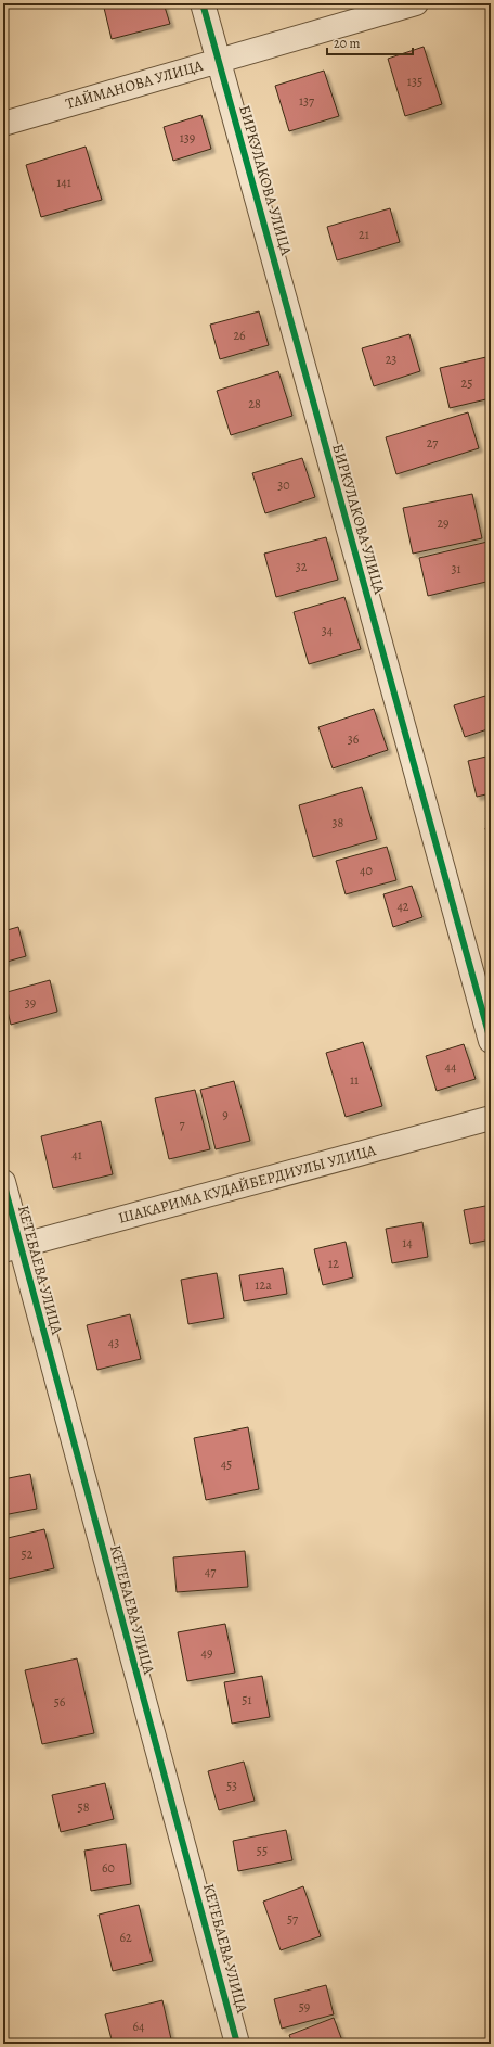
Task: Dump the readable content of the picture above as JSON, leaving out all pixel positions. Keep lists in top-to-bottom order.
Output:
{
  "streets": {
    "street": [
      "ТАЙМАНОВА УЛИЦА",
      "БИРКУЛАКОВА УЛИЦА",
      "ШАКАРИМА КУДАЙБЕРДИУЛЫ УЛИЦА",
      "КЕТЕБАЕВА УЛИЦА"
    ]
  },
  "crossings": [
    ["ТАЙМАНОВА УЛИЦА", "БИРКУЛАКОВА УЛИЦА"],
    ["ШАКАРИМА КУДАЙБЕРДИУЛЫ УЛИЦА", "КЕТЕБАЕВА УЛИЦА"]
  ],
  "house_numbers": [
    "135",
    "137",
    "139",
    "141",
    "21",
    "26",
    "23",
    "25",
    "28",
    "27",
    "30",
    "29",
    "32",
    "31",
    "34",
    "36",
    "38",
    "40",
    "42",
    "39",
    "44",
    "11",
    "9",
    "7",
    "41",
    "14",
    "12",
    "12а",
    "43",
    "45",
    "52",
    "47",
    "49",
    "51",
    "56",
    "53",
    "58",
    "55",
    "60",
    "57",
    "62",
    "59",
    "64"
  ],
  "scale_bar": "20 m"
}
